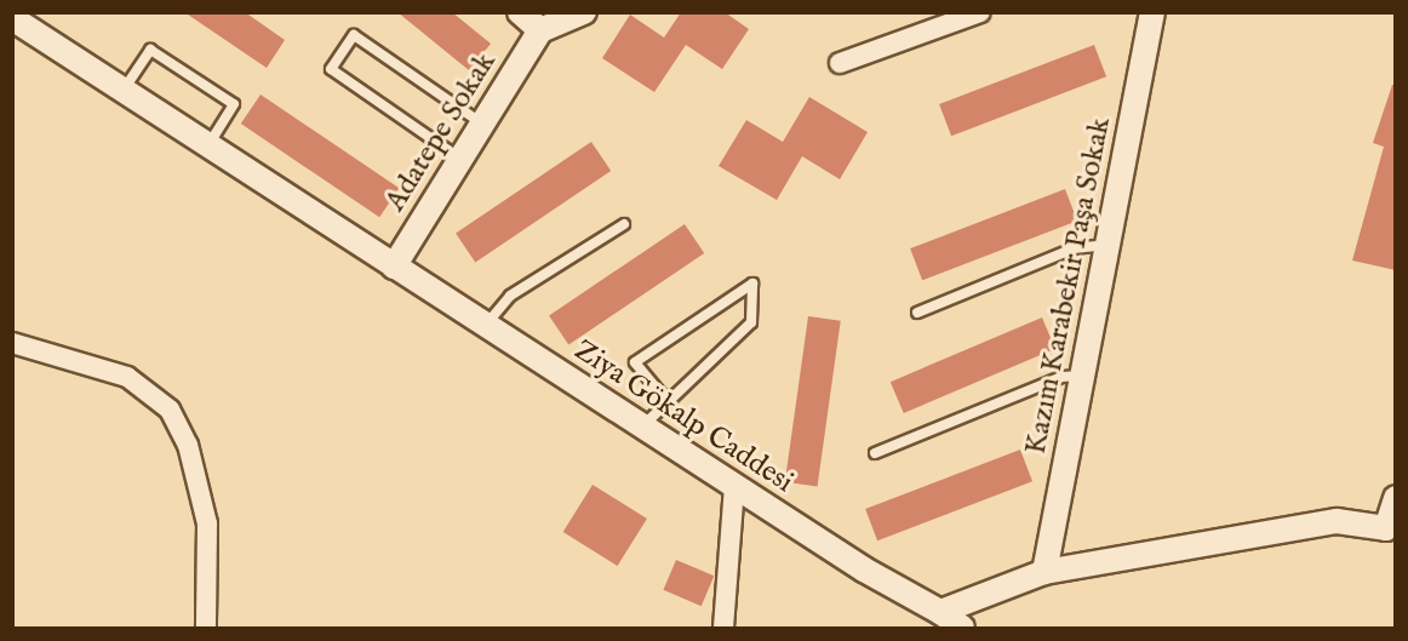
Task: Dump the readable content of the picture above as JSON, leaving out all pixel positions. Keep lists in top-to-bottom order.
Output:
{
  "streets": {
    "street": ["Adatepe Sokak", "Kazım Karabekir Paşa Sokak", "Ziya Gökalp Caddesi"]
  },
  "crossings": [
    ["Adatepe Sokak", "Ziya Gökalp Caddesi"]
  ]
}
